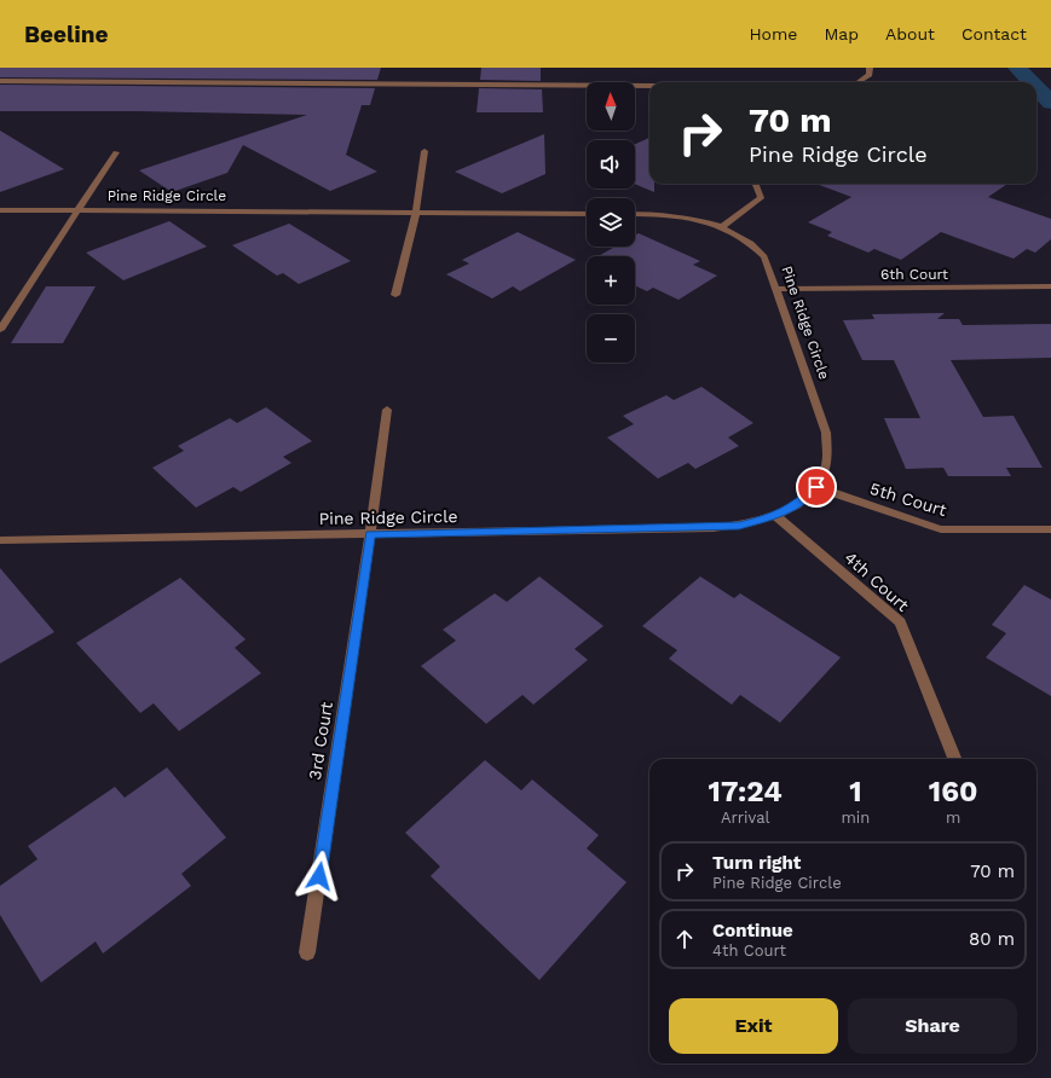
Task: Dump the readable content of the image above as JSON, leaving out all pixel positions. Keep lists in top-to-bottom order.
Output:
{
  "streets": {
    "street": [
      "Pine Ridge Circle",
      "6th Court",
      "5th Court",
      "4th Court",
      "3rd Court"
    ]
  },
  "crossings": [
    ["Pine Ridge Circle", "6th Court"],
    ["Pine Ridge Circle", "5th Court"],
    ["Pine Ridge Circle", "4th Court"],
    ["Pine Ridge Circle", "3rd Court"]
  ],
  "north": "top",
  "page": {
    "header": "Beeline",
    "nav": [
      "Home",
      "Map",
      "About",
      "Contact"
    ],
    "map_buttons": ["+", "−"],
    "turn": ["70 m", "Pine Ridge Circle"],
    "eta": [
      "17:24",
      "Arrival",
      "1",
      "min",
      "160",
      "m"
    ],
    "list": [
      {
        "name": "Turn right",
        "note": "Pine Ridge Circle",
        "value": "70 m"
      },
      {
        "name": "Continue",
        "note": "4th Court",
        "value": "80 m"
      }
    ],
    "buttons": ["Exit", "Share"]
  }
}
